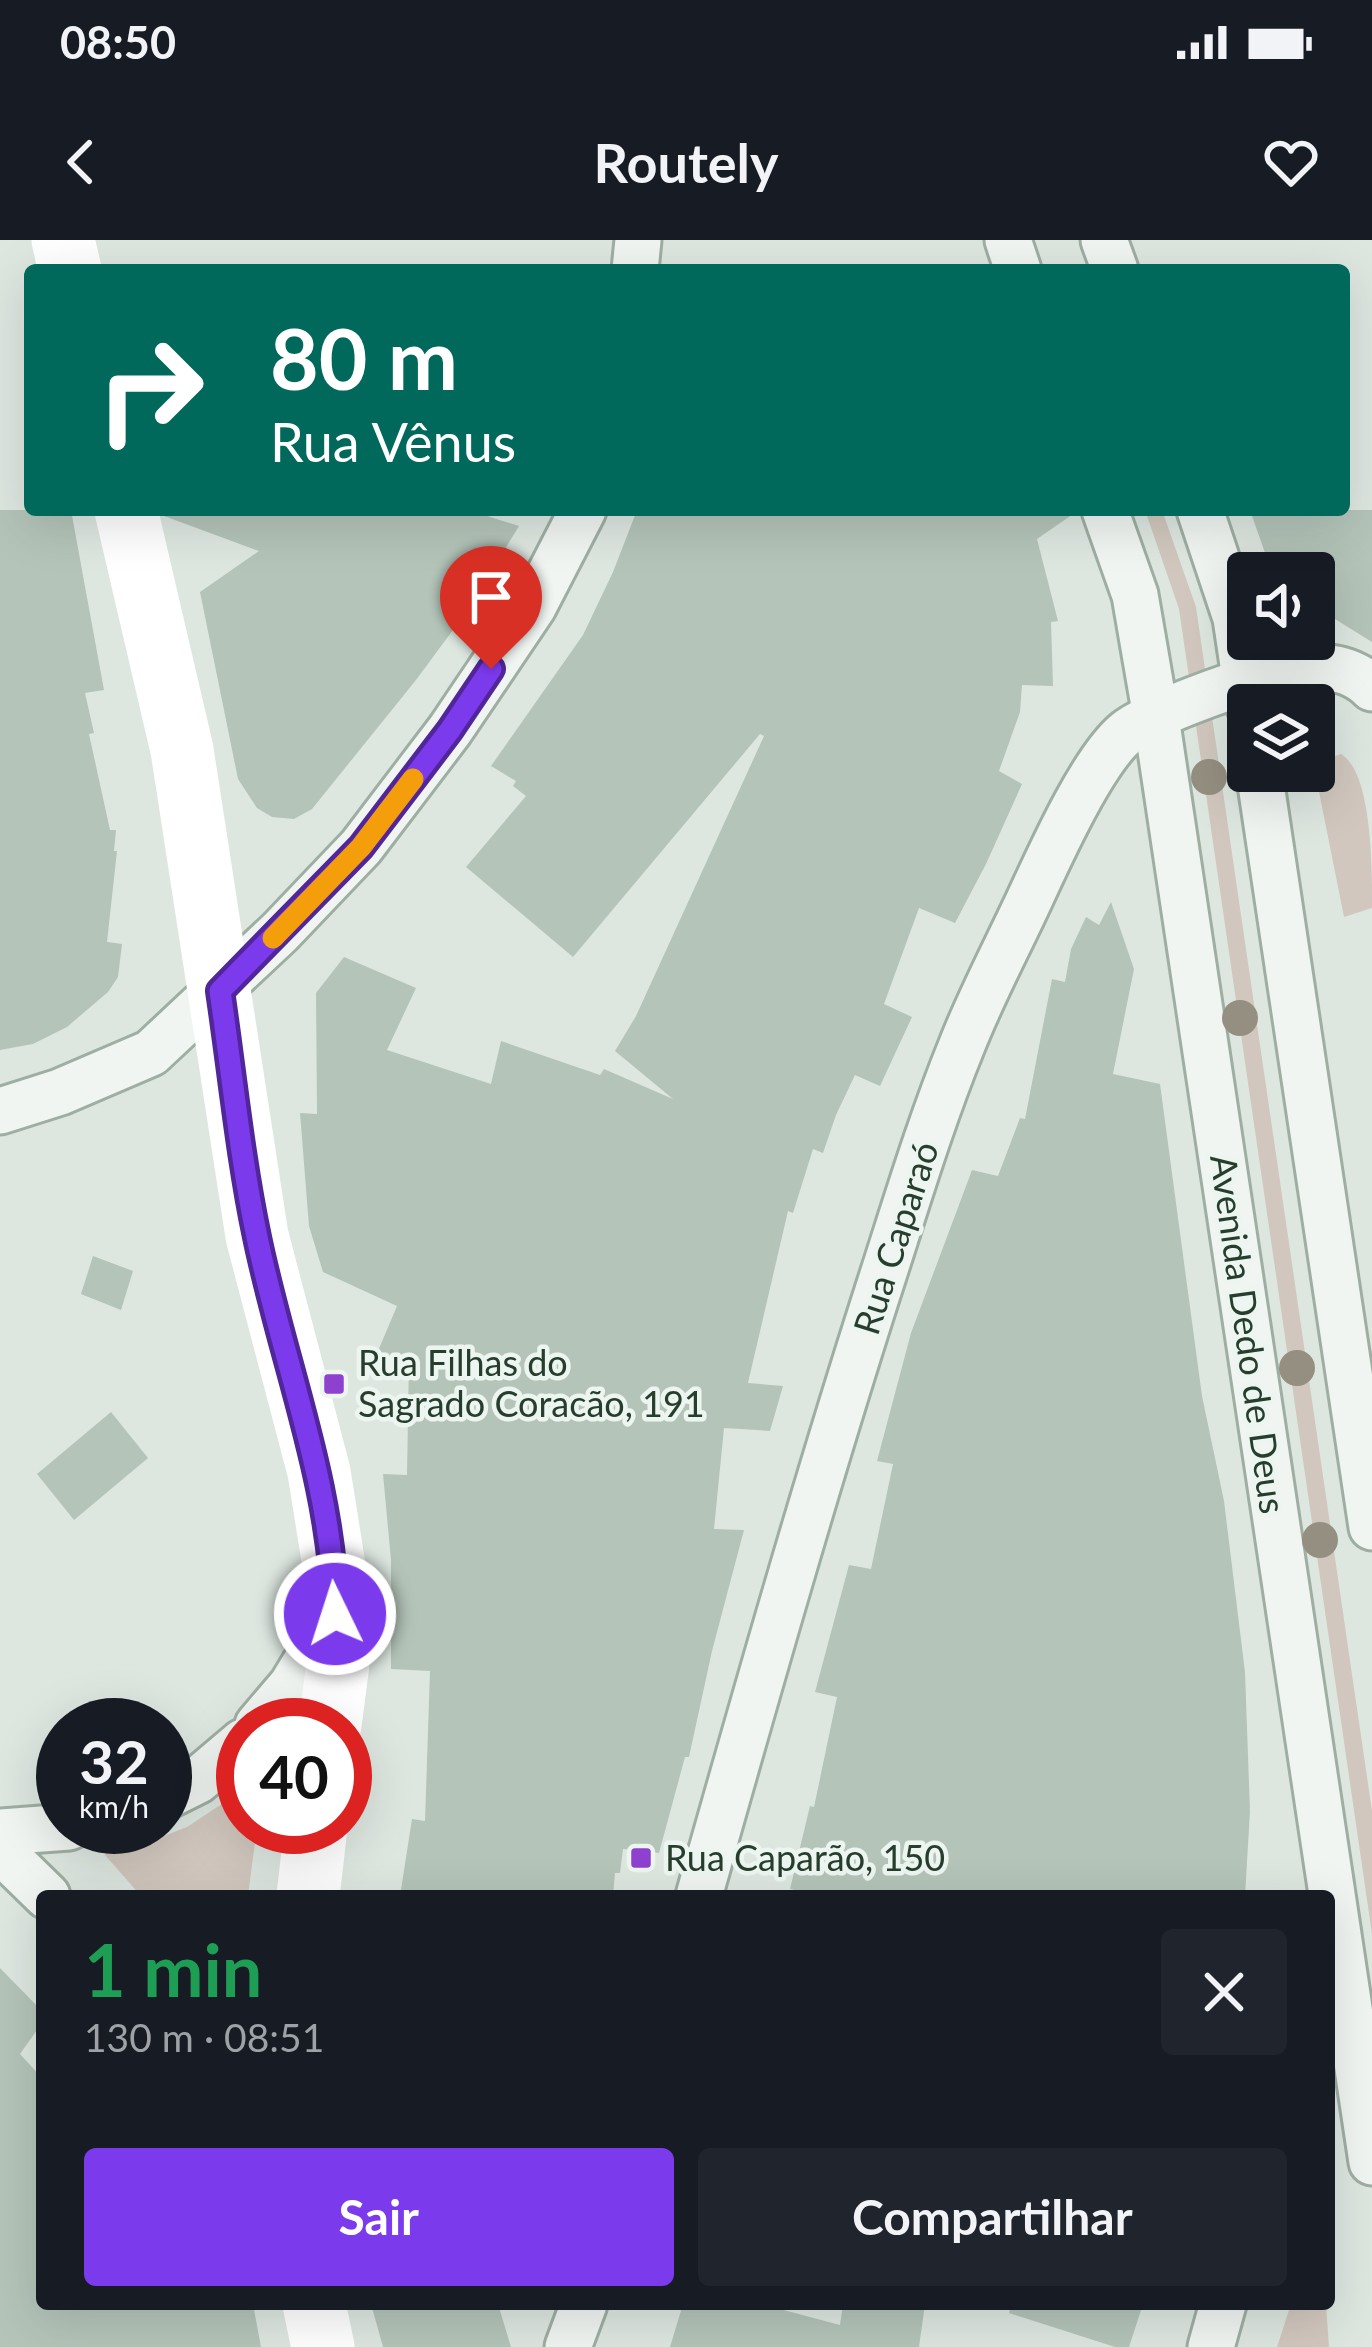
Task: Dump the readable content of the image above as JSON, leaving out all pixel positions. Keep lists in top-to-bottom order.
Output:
{
  "streets": {
    "street": ["Rua Caparaó", "Avenida Dedo de Deus"]
  },
  "crossings": [
    ["Rua Caparaó", "Avenida Dedo de Deus"]
  ],
  "places": {
    "transit": ["Rua Filhas do Sagrado Coracão, 191", "Rua Caparão, 150"]
  },
  "page": {
    "status": "08:50",
    "header": "Routely",
    "turn": ["80 m", "Rua Vênus"],
    "speed": "32 km/h",
    "limit": "40",
    "heading": ["1 min", "130 m · 08:51"],
    "buttons": ["Sair", "Compartilhar"]
  }
}
